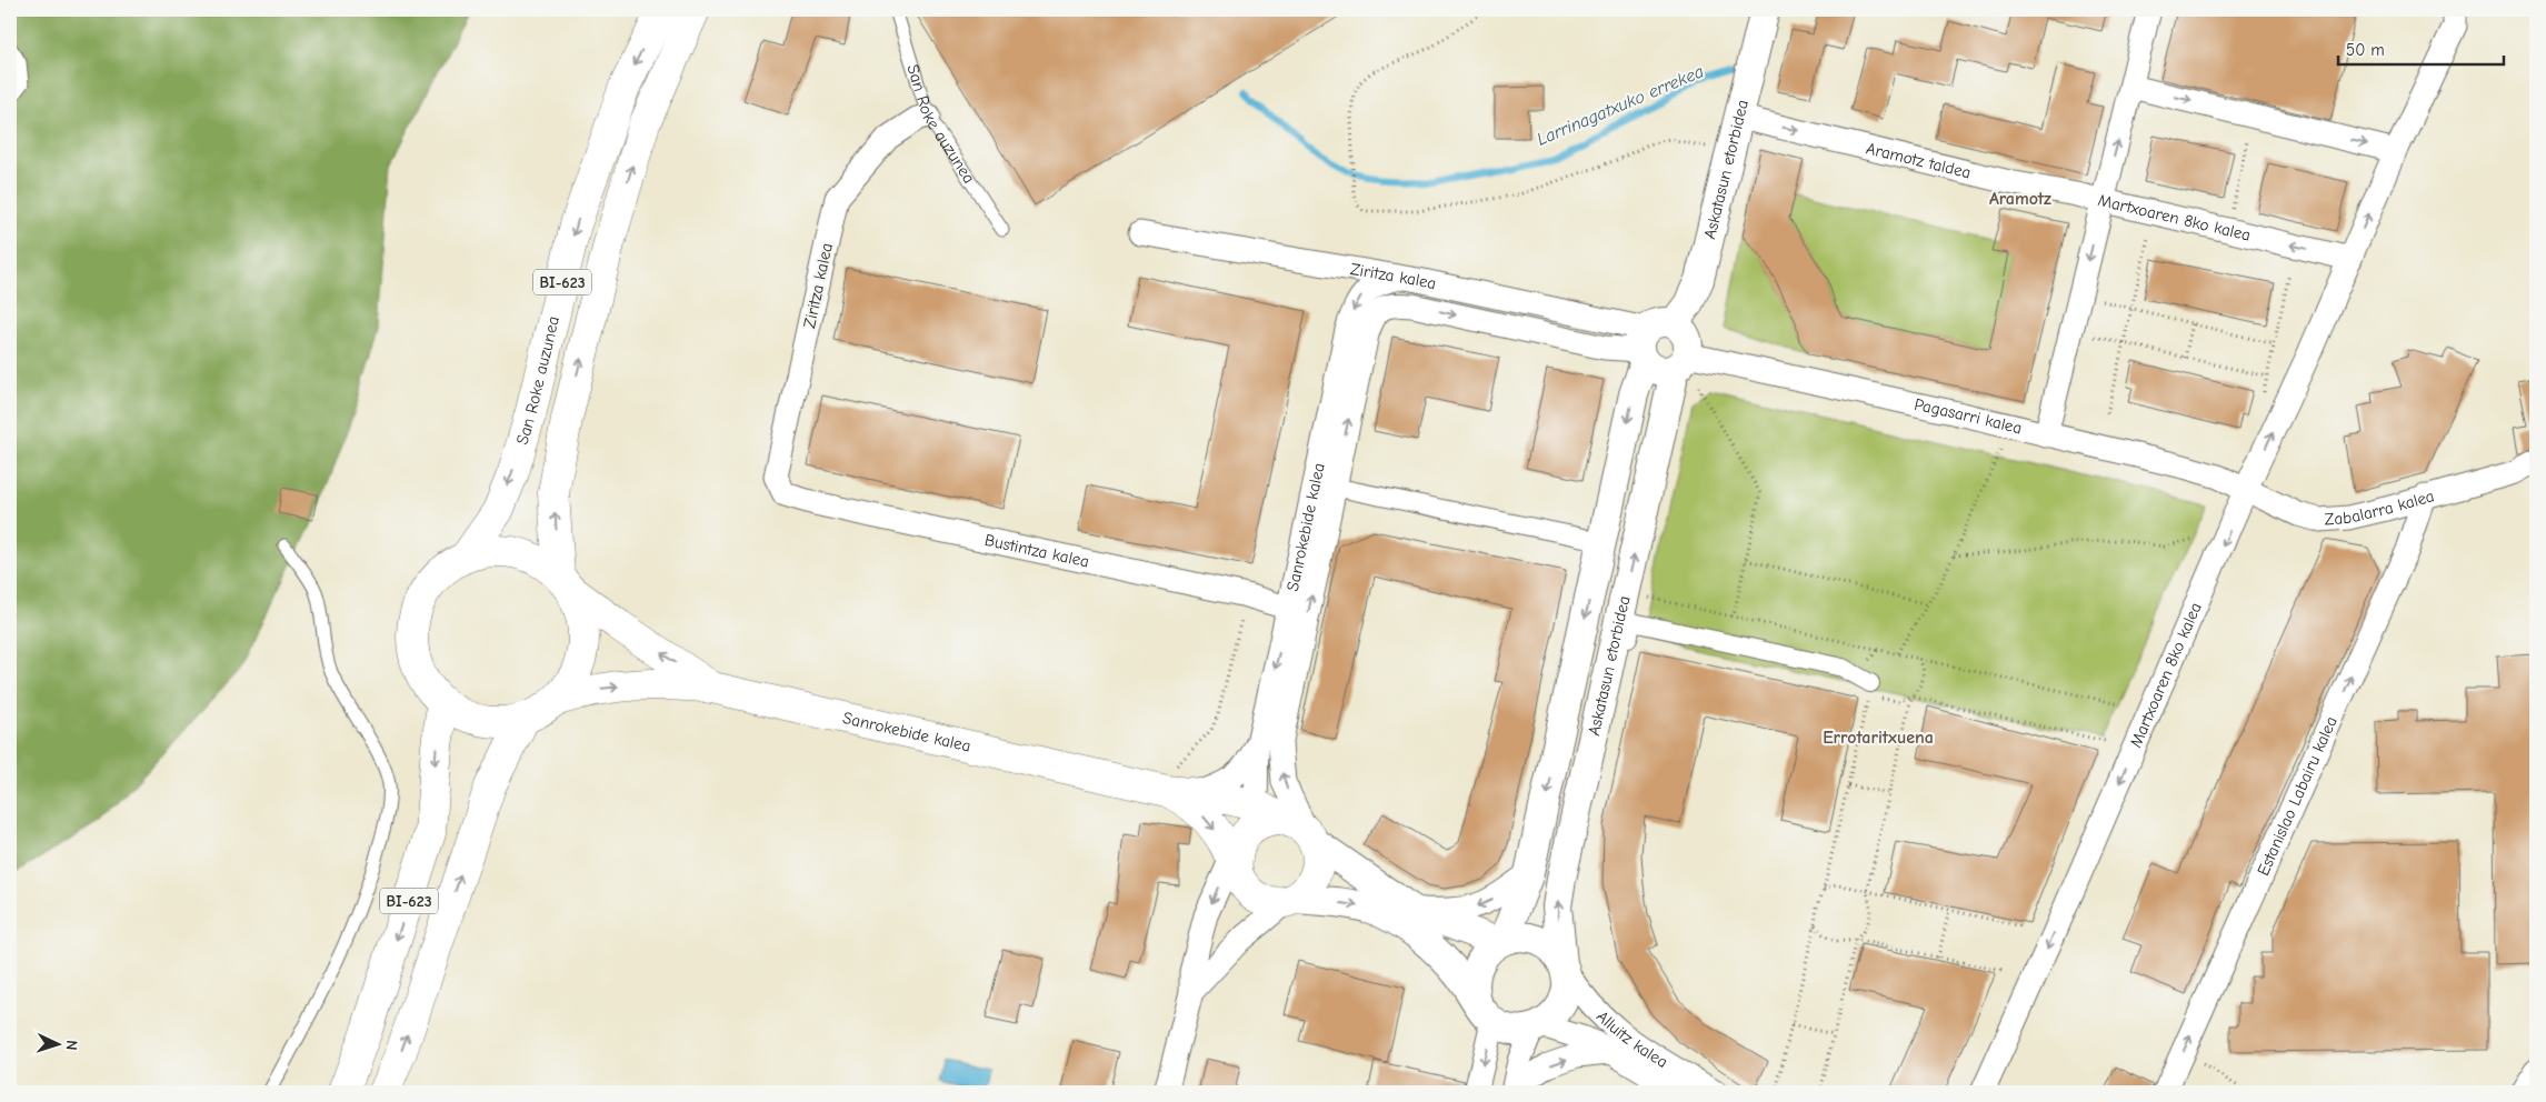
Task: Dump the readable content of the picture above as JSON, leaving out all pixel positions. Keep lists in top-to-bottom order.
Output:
{
  "streets": {
    "main road": ["San Roke auzunea", "BI-623", "Sanrokebide kalea"],
    "street": [
      "Aramotz taldea",
      "Askatasun etorbidea",
      "Martxoaren 8ko kalea",
      "Ziritza kalea",
      "Pagasarri kalea",
      "Zabalarra kalea",
      "Bustintza kalea",
      "Estanislao Labairu kalea",
      "Alluitz kalea"
    ]
  },
  "crossings": [
    ["San Roke auzunea", "Ziritza kalea"],
    ["San Roke auzunea", "BI-623"],
    ["Aramotz taldea", "Askatasun etorbidea"],
    ["Aramotz taldea", "Martxoaren 8ko kalea"],
    ["Askatasun etorbidea", "Ziritza kalea"],
    ["Askatasun etorbidea", "Pagasarri kalea"],
    ["Askatasun etorbidea", "Alluitz kalea"],
    ["Martxoaren 8ko kalea", "Pagasarri kalea"],
    ["Martxoaren 8ko kalea", "Zabalarra kalea"],
    ["Ziritza kalea", "Pagasarri kalea"],
    ["Ziritza kalea", "Sanrokebide kalea"],
    ["Ziritza kalea", "Bustintza kalea"],
    ["Pagasarri kalea", "Zabalarra kalea"],
    ["Zabalarra kalea", "Estanislao Labairu kalea"],
    ["Sanrokebide kalea", "Bustintza kalea"]
  ],
  "one_way": ["Aramotz taldea", "Estanislao Labairu kalea"],
  "districts": ["Aramotz", "Errotaritxuena"],
  "water": ["Larrinagatxuko errekea"],
  "scale_bar": "50 m",
  "north": "right"
}
